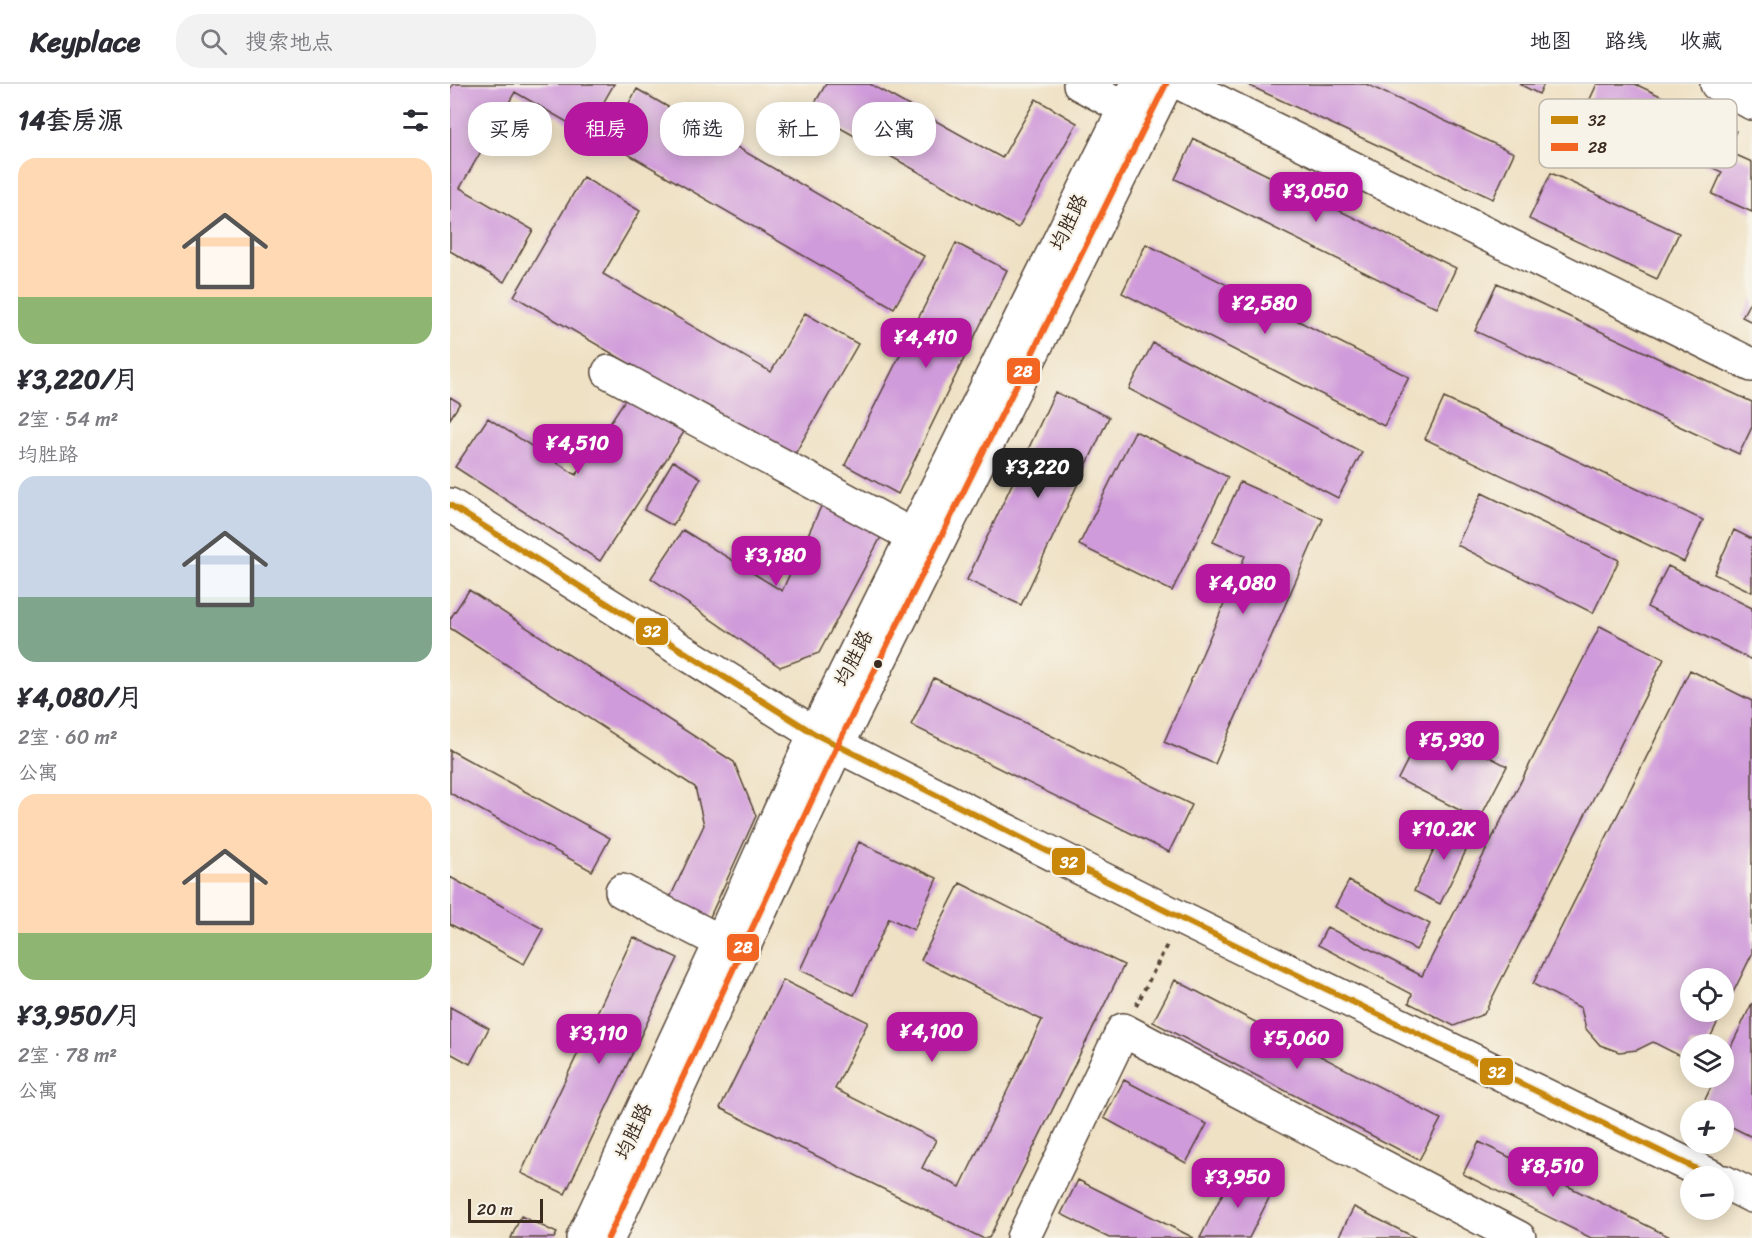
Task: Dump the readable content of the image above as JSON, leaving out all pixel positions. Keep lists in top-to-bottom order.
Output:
{
  "streets": {
    "street": ["均胜路"]
  },
  "lines": ["transit line 28", "transit line 32"],
  "legend": ["32", "28"],
  "scale_bar": "20 m",
  "page": {
    "header": "Keyplace",
    "search": "搜索地点",
    "nav": ["地图", "路线", "收藏"],
    "heading": "14套房源",
    "chip": [
      "买房",
      "租房",
      "筛选",
      "新上",
      "公寓"
    ],
    "list": [
      {
        "name": "¥3,220/月",
        "note": "2室 · 54 m² · 均胜路"
      },
      {
        "name": "¥4,080/月",
        "note": "2室 · 60 m² · 公寓"
      },
      {
        "name": "¥3,950/月",
        "note": "2室 · 78 m² · 公寓"
      }
    ],
    "price": [
      "¥3,050",
      "¥2,580",
      "¥4,410",
      "¥4,510",
      "¥3,220",
      "¥3,180",
      "¥4,080",
      "¥5,930",
      "¥10.2K",
      "¥4,100",
      "¥3,110",
      "¥5,060",
      "¥8,510",
      "¥3,950"
    ],
    "map_buttons": ["+", "−"],
    "scale": "20 m"
  }
}
